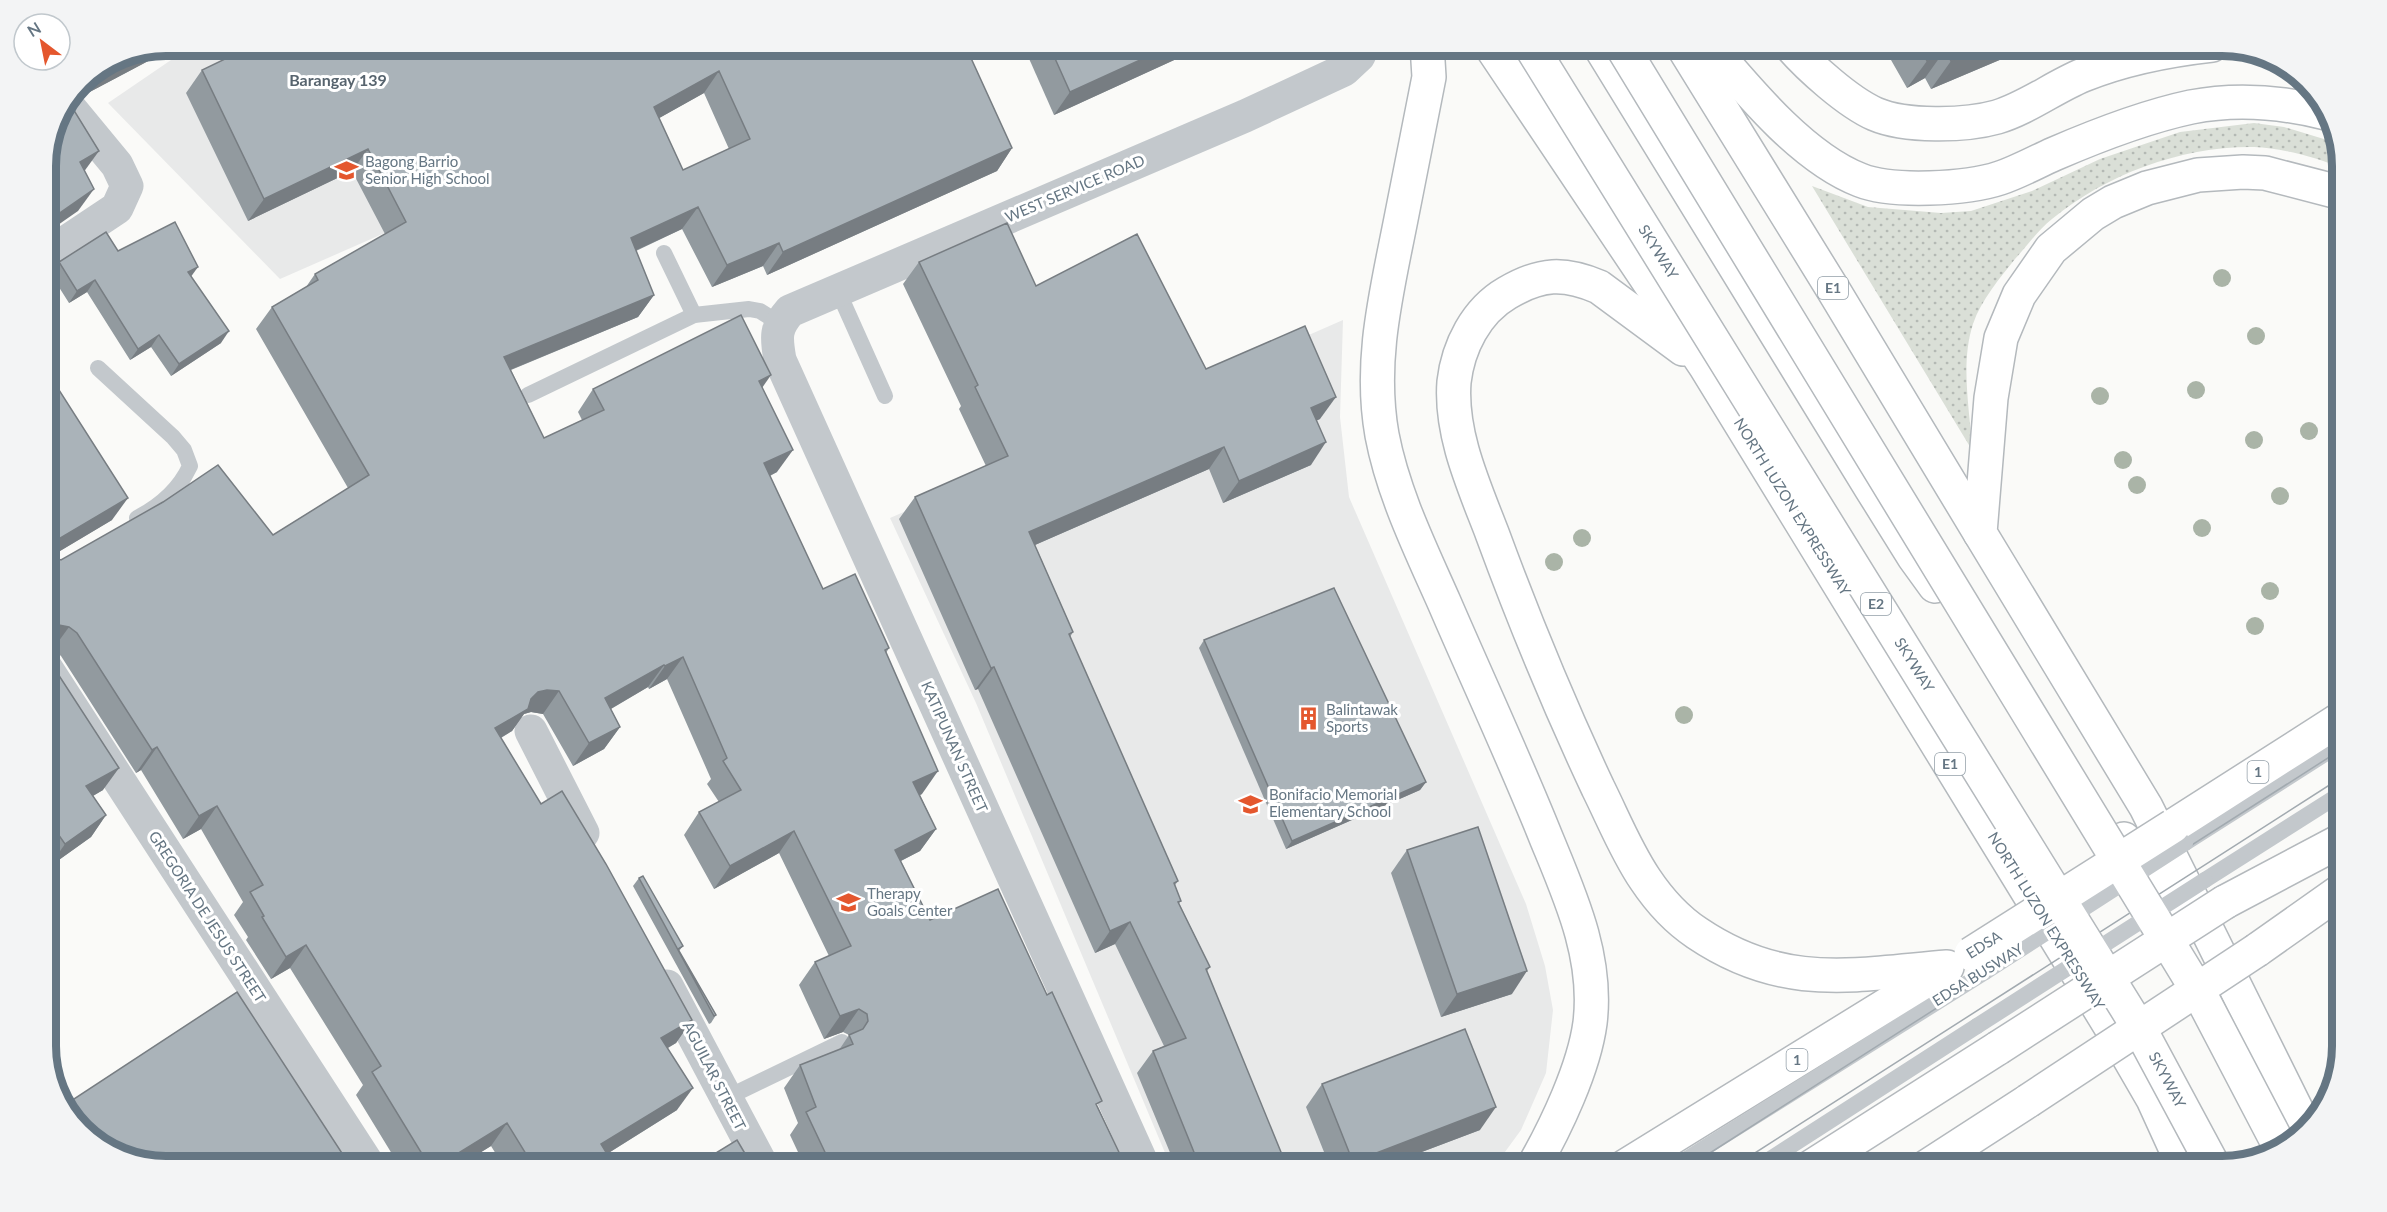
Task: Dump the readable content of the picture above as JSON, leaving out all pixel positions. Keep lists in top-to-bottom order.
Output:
{
  "streets": {
    "main road": [
      "SKYWAY",
      "E1",
      "NORTH LUZON EXPRESSWAY",
      "E2",
      "1",
      "EDSA"
    ],
    "street": [
      "WEST SERVICE ROAD",
      "KATIPUNAN STREET",
      "GREGORIA DE JESUS STREET",
      "AGUILAR STREET"
    ],
    "lane": ["EDSA BUSWAY"]
  },
  "crossings": [
    ["WEST SERVICE ROAD", "KATIPUNAN STREET"],
    ["EDSA", "EDSA BUSWAY"]
  ],
  "districts": ["Barangay 139"],
  "places": {
    "school or university": ["Bagong Barrio Senior High School", "Bonifacio Memorial Elementary School", "Therapy Goals Center"],
    "building": ["Balintawak Sports"]
  },
  "north": "top left"
}
